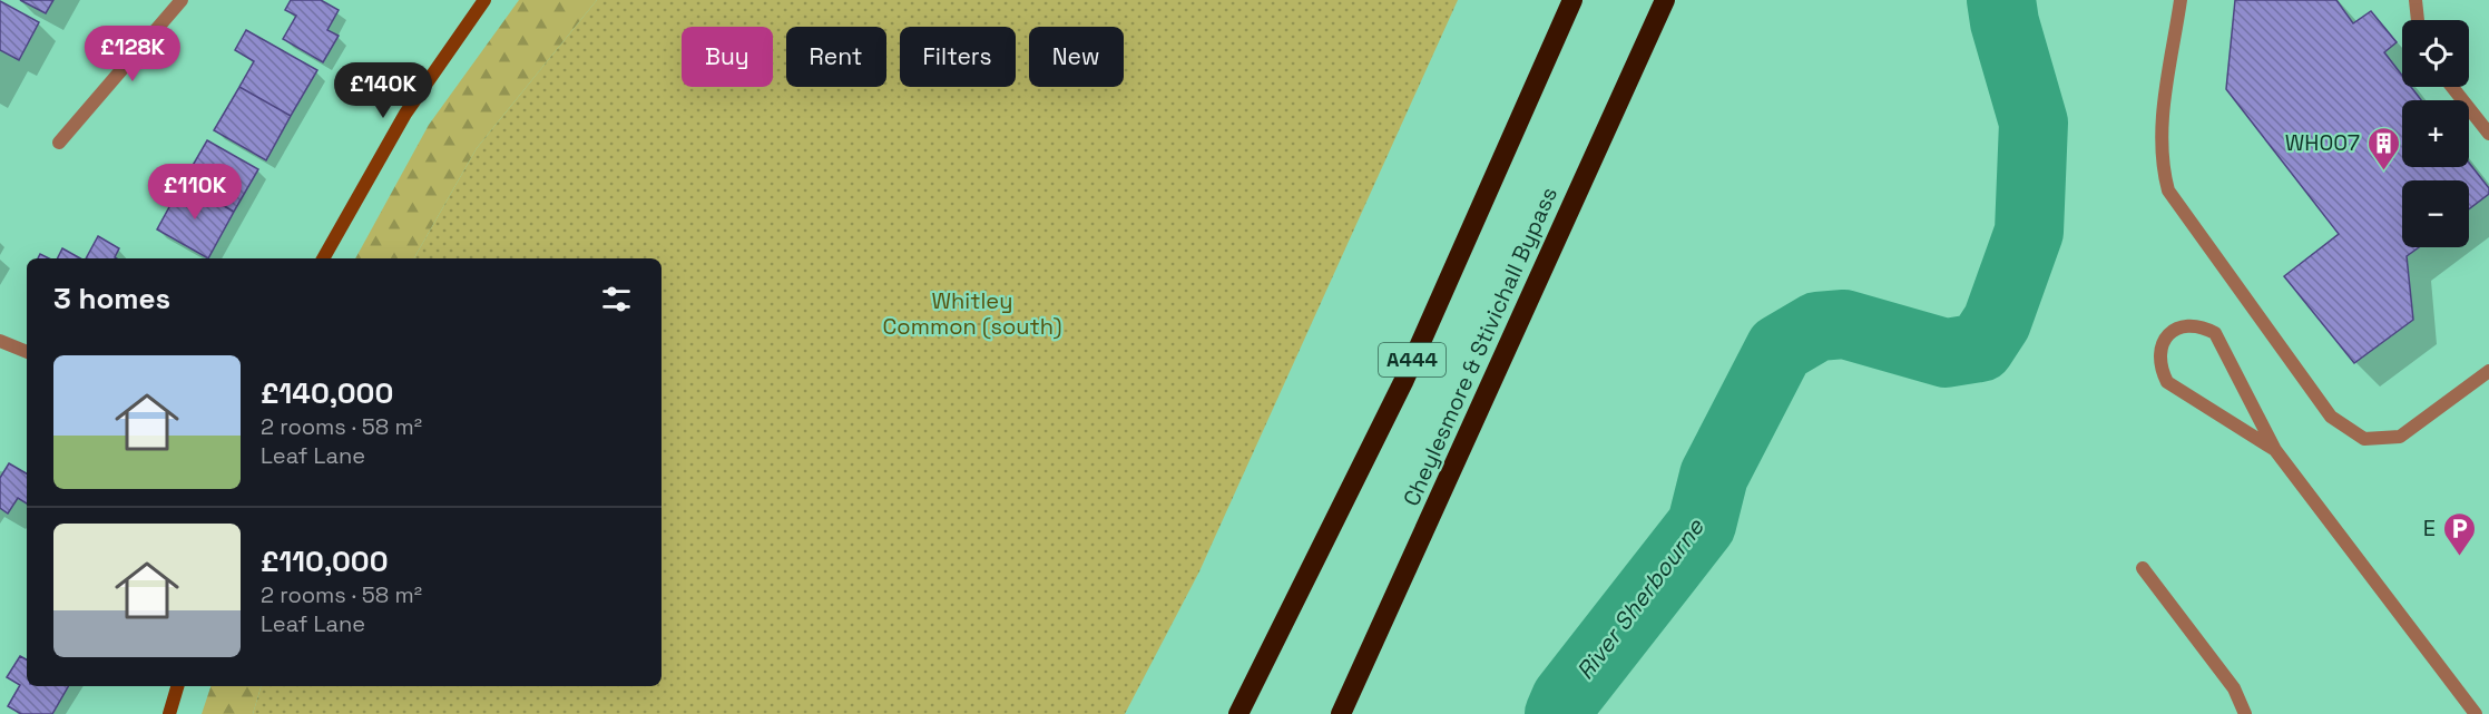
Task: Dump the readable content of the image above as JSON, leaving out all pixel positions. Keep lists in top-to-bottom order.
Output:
{
  "streets": {
    "highway": ["Cheylesmore & Stivichall Bypass", "A444"]
  },
  "water": ["River Sherbourne"],
  "parks": ["Whitley Common (south)"],
  "places": {
    "building": ["WH007"],
    "parking": ["E"]
  },
  "page": {
    "map_buttons": ["+", "−"],
    "price": ["£128K", "£140K", "£110K"],
    "chip": [
      "Buy",
      "Rent",
      "Filters",
      "New"
    ],
    "heading": "3 homes",
    "list": [
      {
        "name": "£140,000",
        "note": "2 rooms · 58 m² · Leaf Lane"
      },
      {
        "name": "£110,000",
        "note": "2 rooms · 58 m² · Leaf Lane"
      }
    ]
  }
}
